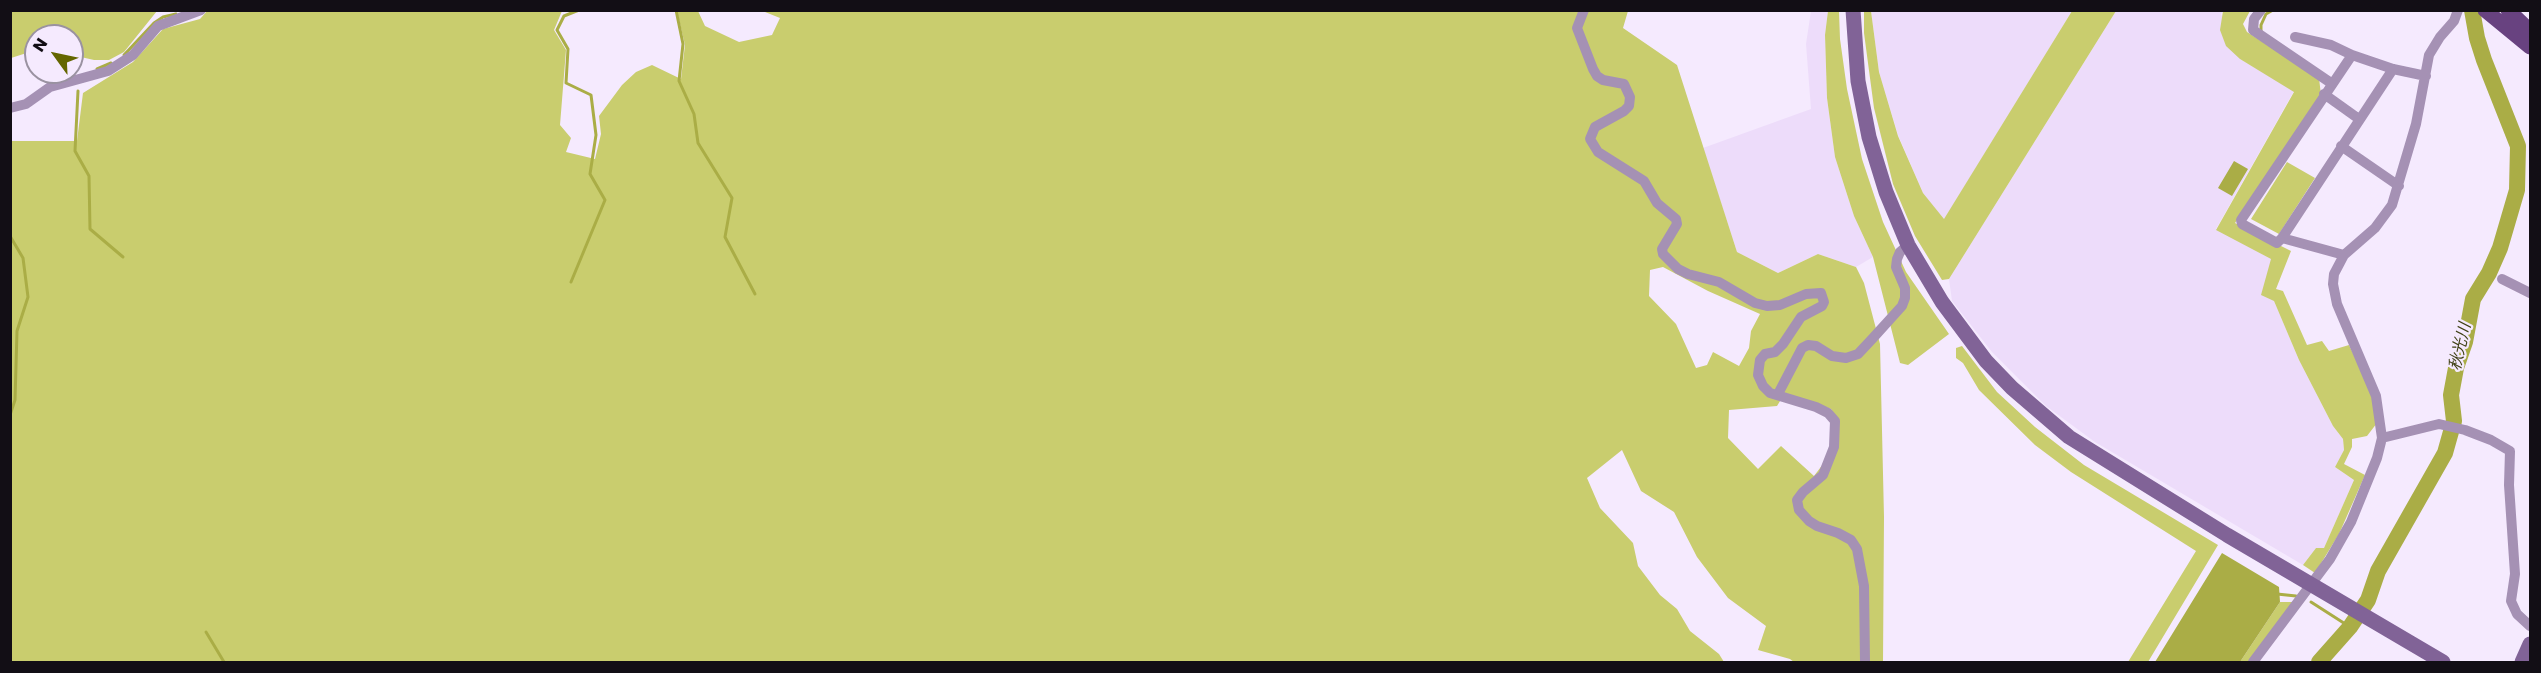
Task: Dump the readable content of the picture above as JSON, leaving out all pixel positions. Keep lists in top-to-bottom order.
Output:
{
  "water": ["秋光川"],
  "north": "top left"
}
